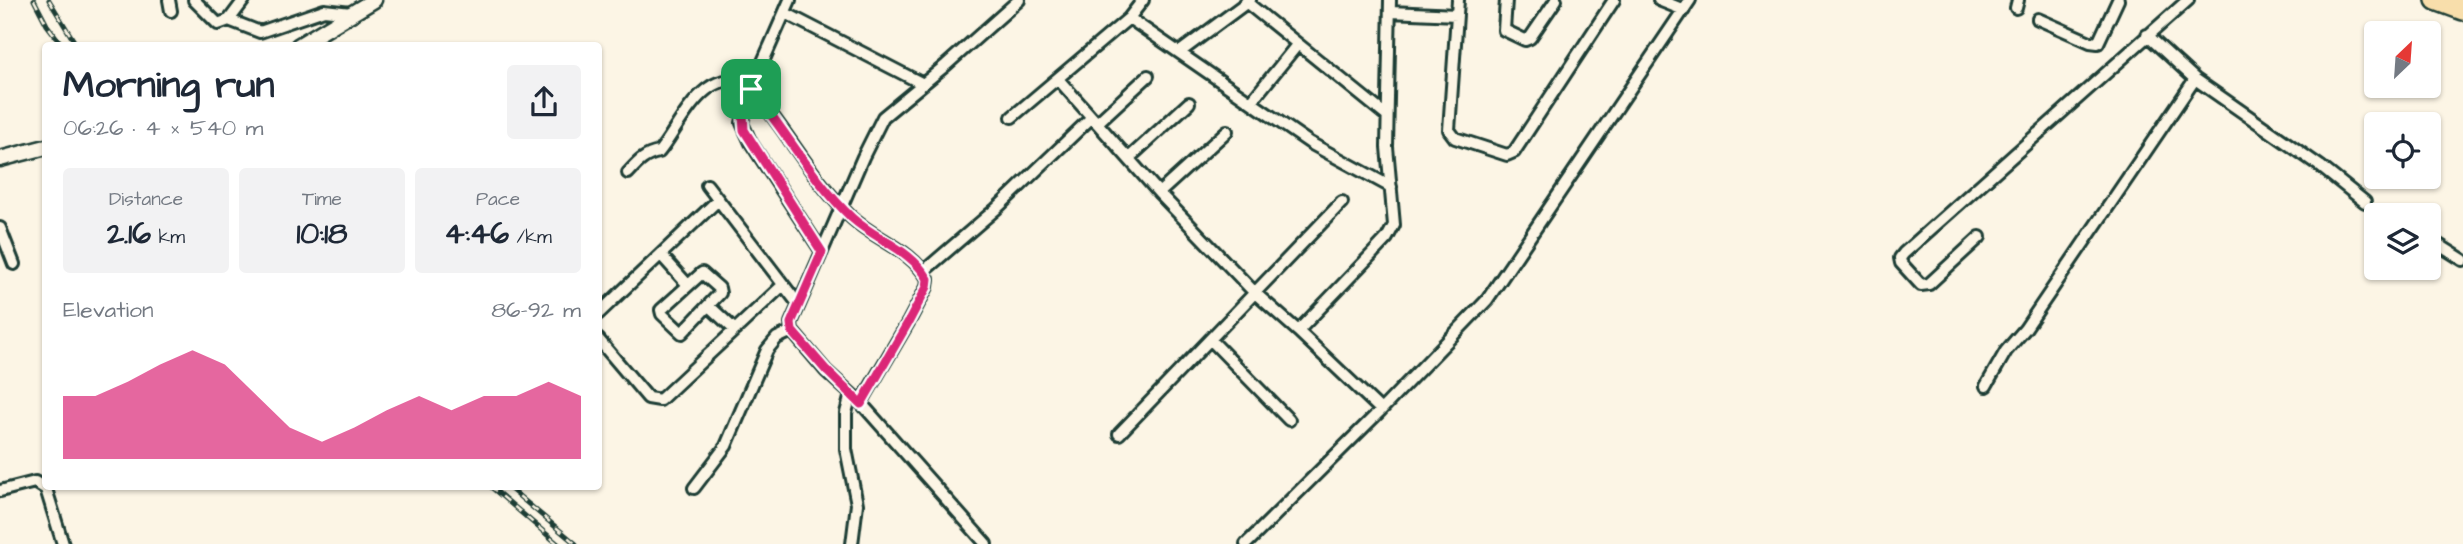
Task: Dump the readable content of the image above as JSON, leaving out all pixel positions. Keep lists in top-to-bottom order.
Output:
{
  "north": "top right",
  "page": {
    "heading": ["Morning run", "06:26 · 4 × 540 m"],
    "stats": [
      ["Distance", "2.16 km"],
      ["Time", "10:18"],
      ["Pace", "4:46 /km"]
    ],
    "chart": ["Elevation", "86–92 m"]
  }
}
